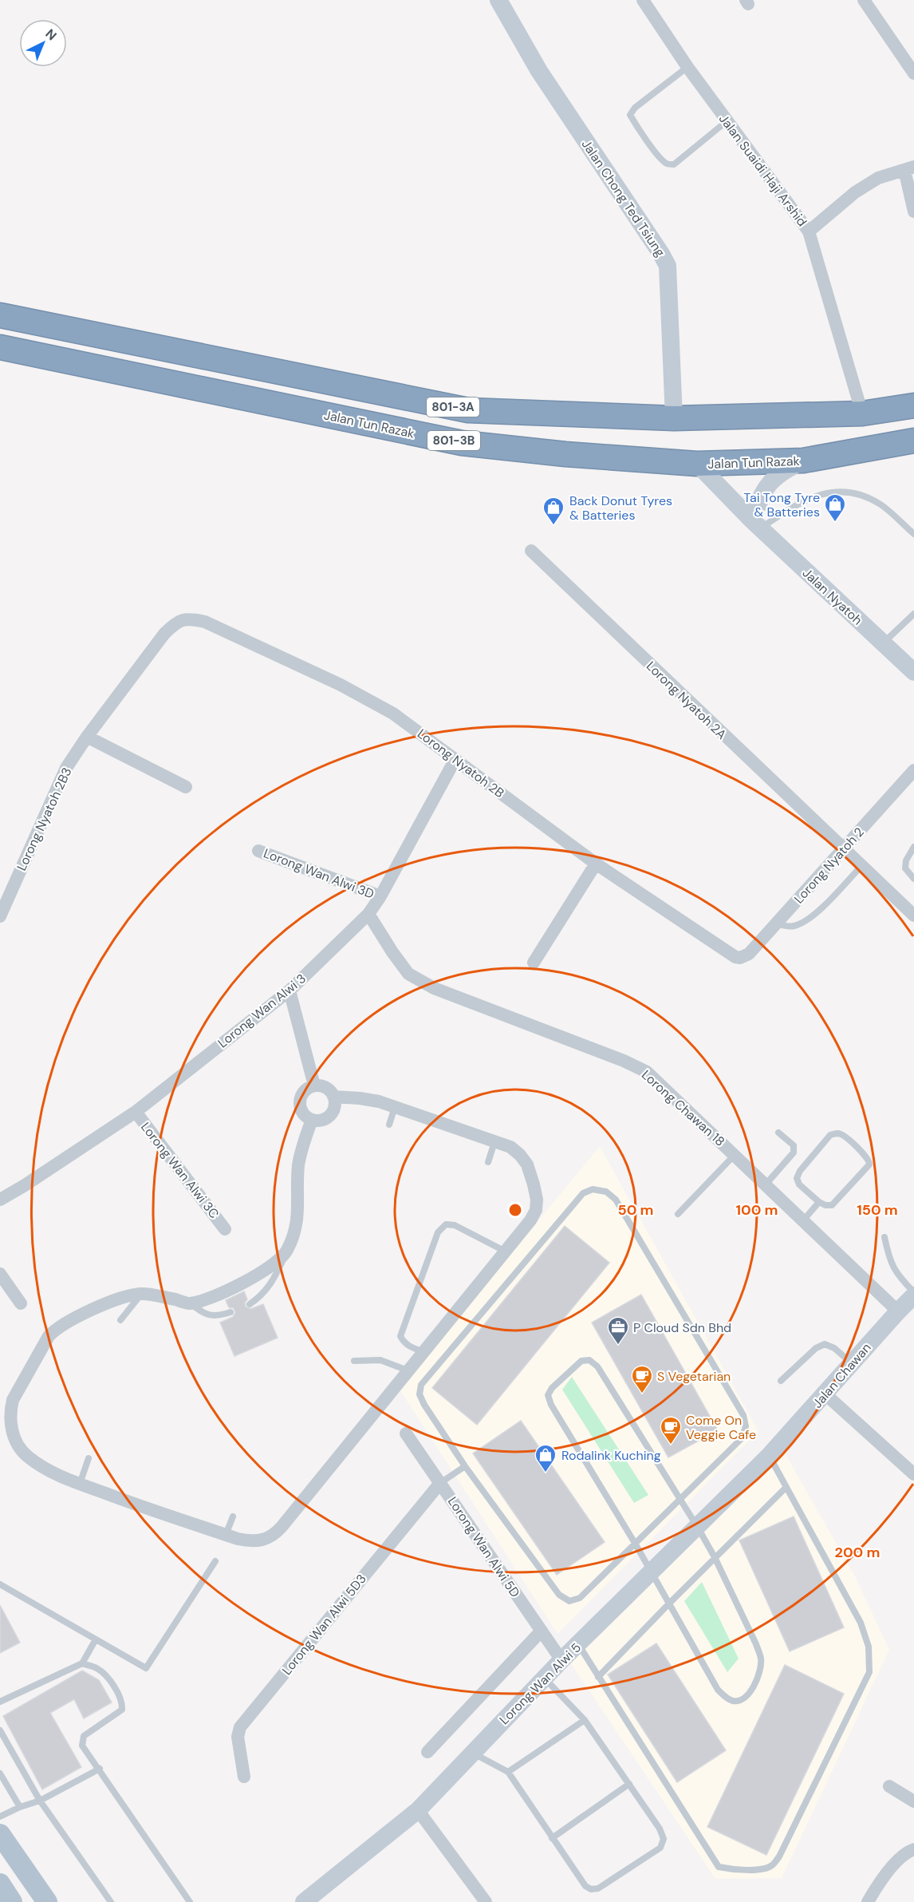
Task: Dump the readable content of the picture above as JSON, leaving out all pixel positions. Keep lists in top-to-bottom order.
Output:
{
  "streets": {
    "highway": ["801-3A", "Jalan Tun Razak", "801-3B"],
    "street": [
      "Jalan Suaidi Haji Arshid",
      "Jalan Chong Ted Tsiung",
      "Jalan Nyatoh",
      "Lorong Nyatoh 2A",
      "Lorong Nyatoh 2B",
      "Lorong Nyatoh 2B3",
      "Lorong Nyatoh 2",
      "Lorong Wan Alwi 3D",
      "Lorong Wan Alwi 3",
      "Lorong Chawan 18",
      "Lorong Wan Alwi 3C",
      "Jalan Chawan",
      "Lorong Wan Alwi 5D",
      "Lorong Wan Alwi 5D3",
      "Lorong Wan Alwi 5"
    ]
  },
  "crossings": [
    ["Jalan Suaidi Haji Arshid", "801-3A"],
    ["Jalan Chong Ted Tsiung", "801-3A"],
    ["Jalan Tun Razak", "Jalan Nyatoh"],
    ["Lorong Nyatoh 2A", "Lorong Nyatoh 2"],
    ["Lorong Nyatoh 2B", "Lorong Nyatoh 2B3"],
    ["Lorong Nyatoh 2B", "Lorong Nyatoh 2"],
    ["Lorong Nyatoh 2B", "Lorong Wan Alwi 3"],
    ["Lorong Wan Alwi 3D", "Lorong Wan Alwi 3"],
    ["Lorong Wan Alwi 3", "Lorong Chawan 18"],
    ["Lorong Wan Alwi 3", "Lorong Wan Alwi 3C"],
    ["Lorong Chawan 18", "Jalan Chawan"],
    ["Jalan Chawan", "Lorong Wan Alwi 5"],
    ["Lorong Wan Alwi 5D", "Lorong Wan Alwi 5D3"],
    ["Lorong Wan Alwi 5D", "Lorong Wan Alwi 5"]
  ],
  "places": {
    "shop": ["Tai Tong Tyre & Batteries", "Back Donut Tyres & Batteries", "Rodalink Kuching"],
    "office": ["P Cloud Sdn Bhd"],
    "cafe": ["S Vegetarian", "Come On Veggie Cafe"]
  },
  "north": "top right",
  "rings": [
    "50 m",
    "100 m",
    "150 m",
    "200 m"
  ]
}
